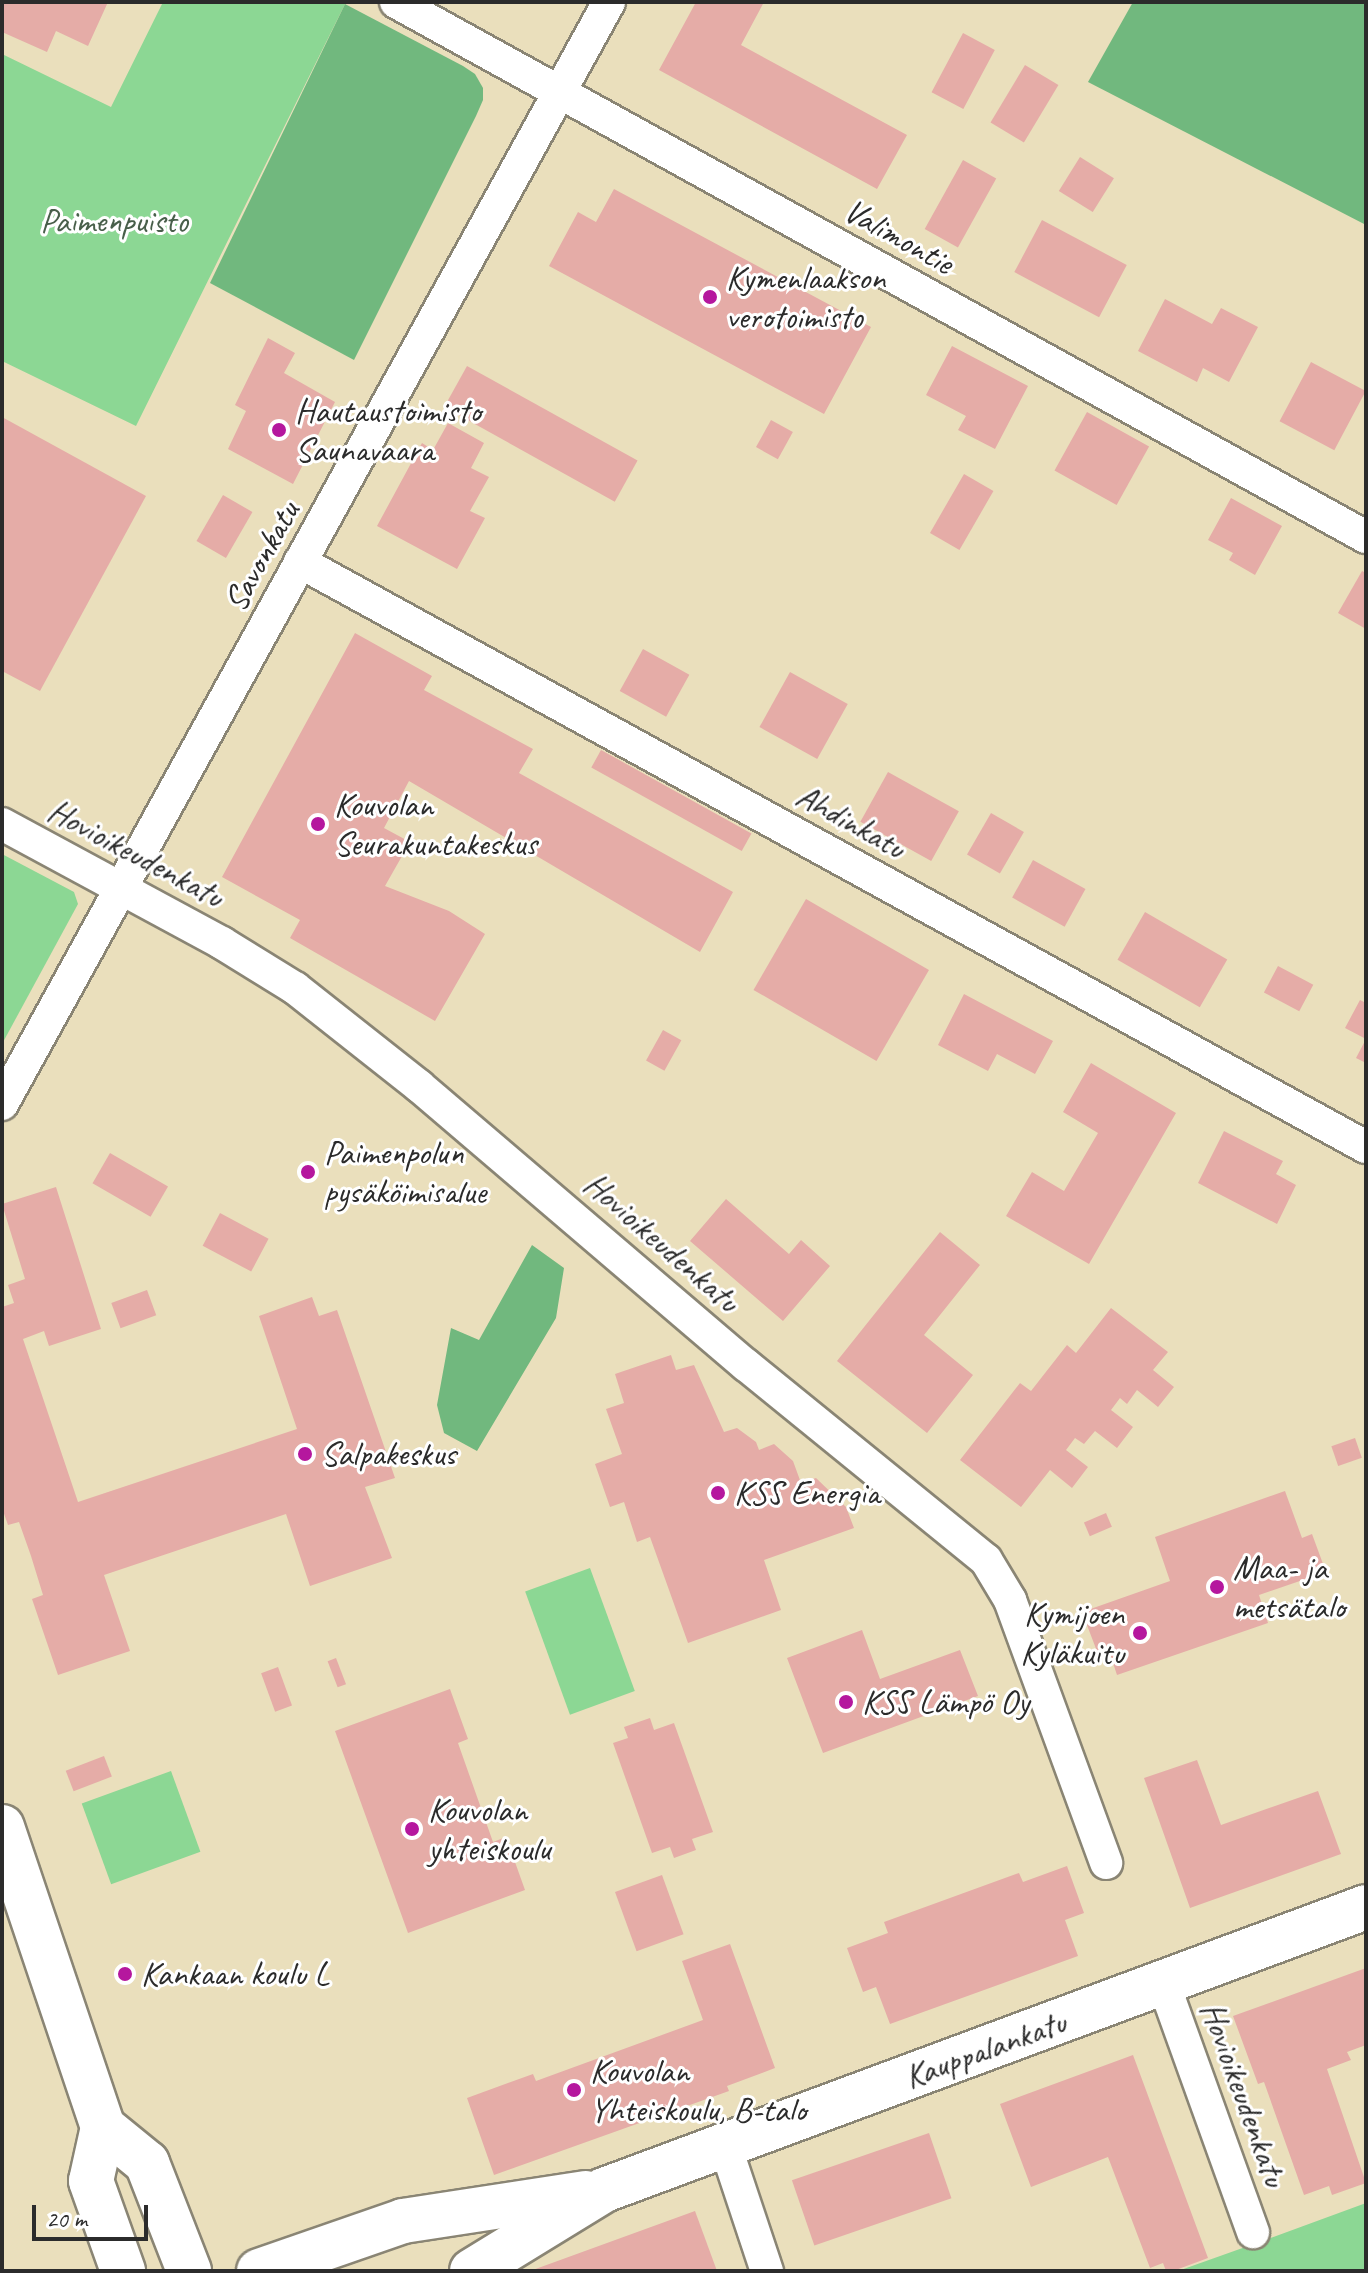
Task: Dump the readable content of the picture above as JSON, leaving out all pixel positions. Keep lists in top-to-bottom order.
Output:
{
  "streets": {
    "main road": ["Kauppalankatu"],
    "street": [
      "Valimontie",
      "Savonkatu",
      "Ahdinkatu",
      "Hovioikeudenkatu"
    ]
  },
  "crossings": [
    ["Valimontie", "Savonkatu"],
    ["Savonkatu", "Ahdinkatu"],
    ["Savonkatu", "Hovioikeudenkatu"],
    ["Hovioikeudenkatu", "Kauppalankatu"]
  ],
  "parks": ["Paimenpuisto"],
  "places": [
    "Kymenlaakson verotoimisto",
    "Hautaustoimisto Saunavaara",
    "Kouvolan Seurakuntakeskus",
    "Paimenpolun pysäköimisalue",
    "Salpakeskus",
    "KSS Energia",
    "Maa- ja metsätalo",
    "Kymijoen Kyläkuitu",
    "KSS Lämpö Oy",
    "Kouvolan yhteiskoulu",
    "Kankaan koulu L",
    "Kouvolan Yhteiskoulu, B-talo"
  ],
  "scale_bar": "20 m"
}
